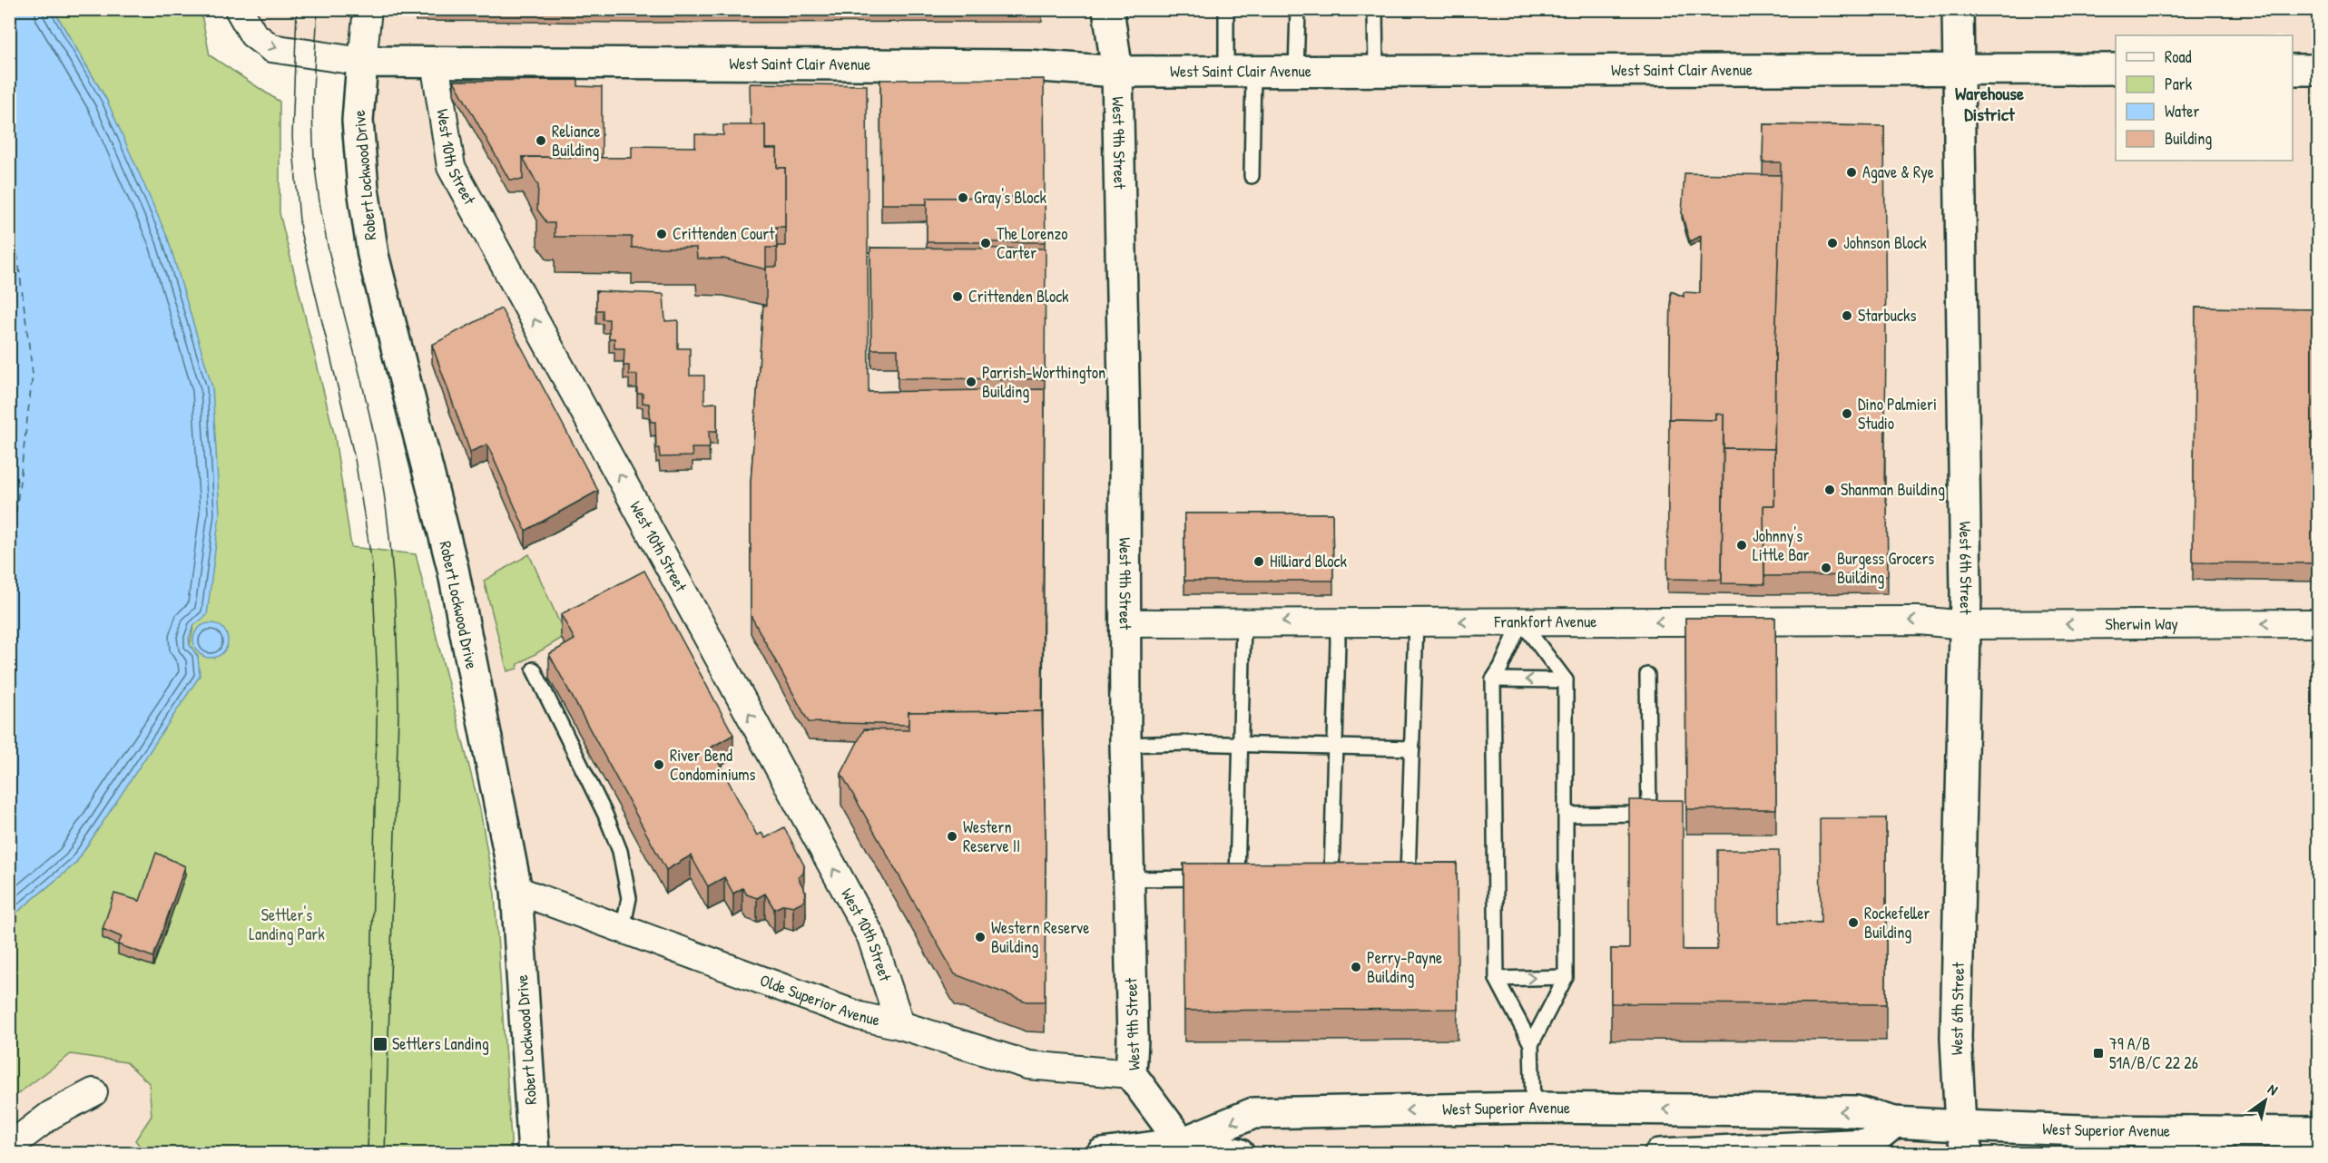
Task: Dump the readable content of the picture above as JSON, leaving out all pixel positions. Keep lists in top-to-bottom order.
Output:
{
  "streets": {
    "street": [
      "West Saint Clair Avenue",
      "West 9th Street",
      "West 10th Street",
      "Robert Lockwood Drive",
      "West 6th Street",
      "Frankfort Avenue",
      "Sherwin Way",
      "Olde Superior Avenue",
      "West Superior Avenue"
    ]
  },
  "crossings": [
    ["West Saint Clair Avenue", "West 9th Street"],
    ["West Saint Clair Avenue", "West 10th Street"],
    ["West Saint Clair Avenue", "Robert Lockwood Drive"],
    ["West Saint Clair Avenue", "West 6th Street"],
    ["West 9th Street", "Frankfort Avenue"],
    ["West 9th Street", "Olde Superior Avenue"],
    ["West 9th Street", "West Superior Avenue"],
    ["West 10th Street", "Olde Superior Avenue"],
    ["Robert Lockwood Drive", "Olde Superior Avenue"],
    ["West 6th Street", "Frankfort Avenue"],
    ["West 6th Street", "Sherwin Way"],
    ["West 6th Street", "West Superior Avenue"],
    ["Frankfort Avenue", "Sherwin Way"]
  ],
  "one_way": ["West 10th Street", "Frankfort Avenue", "Sherwin Way"],
  "districts": ["Warehouse District"],
  "parks": ["Settler's Landing Park"],
  "places": {
    "other": [
      "Reliance Building",
      "Agave & Rye",
      "Gray's Block",
      "Crittenden Court",
      "The Lorenzo Carter",
      "Johnson Block",
      "Crittenden Block",
      "Starbucks",
      "Parrish-Worthington Building",
      "Dino Palmieri Studio",
      "Shanman Building",
      "Johnny's Little Bar",
      "Hilliard Block",
      "Burgess Grocers Building",
      "River Bend Condominiums",
      "Western Reserve II",
      "Rockefeller Building",
      "Western Reserve Building",
      "Perry-Payne Building"
    ],
    "transit": ["Settlers Landing", "79 A/B 51A/B/C 22 26"]
  },
  "legend": [
    "Road",
    "Park",
    "Water",
    "Building"
  ],
  "north": "top right"
}
